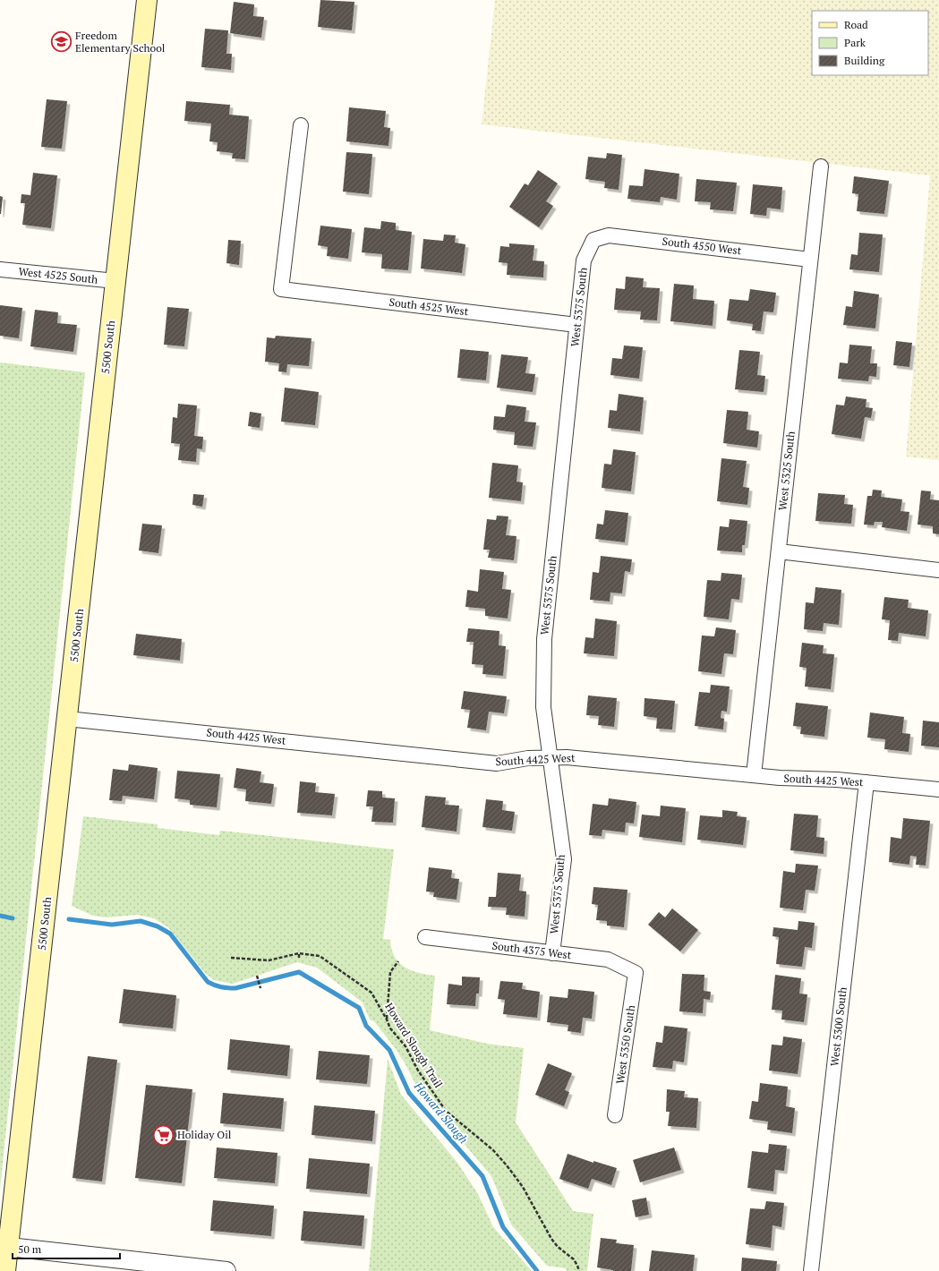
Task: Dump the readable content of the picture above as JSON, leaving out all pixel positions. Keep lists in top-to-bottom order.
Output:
{
  "streets": {
    "main road": ["5500 South"],
    "street": [
      "South 4550 West",
      "West 4525 South",
      "South 4525 West",
      "West 5375 South",
      "West 5325 South",
      "South 4425 West",
      "South 4375 West",
      "West 5300 South",
      "West 5350 South"
    ],
    "path": ["Howard Slough Trail"]
  },
  "crossings": [
    ["South 4550 West", "West 5375 South"],
    ["South 4550 West", "West 5325 South"],
    ["West 4525 South", "5500 South"],
    ["South 4525 West", "West 5375 South"],
    ["West 5375 South", "South 4425 West"],
    ["West 5375 South", "South 4375 West"],
    ["5500 South", "South 4425 West"],
    ["West 5325 South", "South 4425 West"],
    ["South 4425 West", "West 5300 South"],
    ["South 4375 West", "West 5350 South"]
  ],
  "water": ["Howard Slough"],
  "places": {
    "school or university": ["Freedom Elementary School"],
    "supermarket": ["Holiday Oil"]
  },
  "legend": ["Road", "Park", "Building"],
  "scale_bar": "50 m"
}
